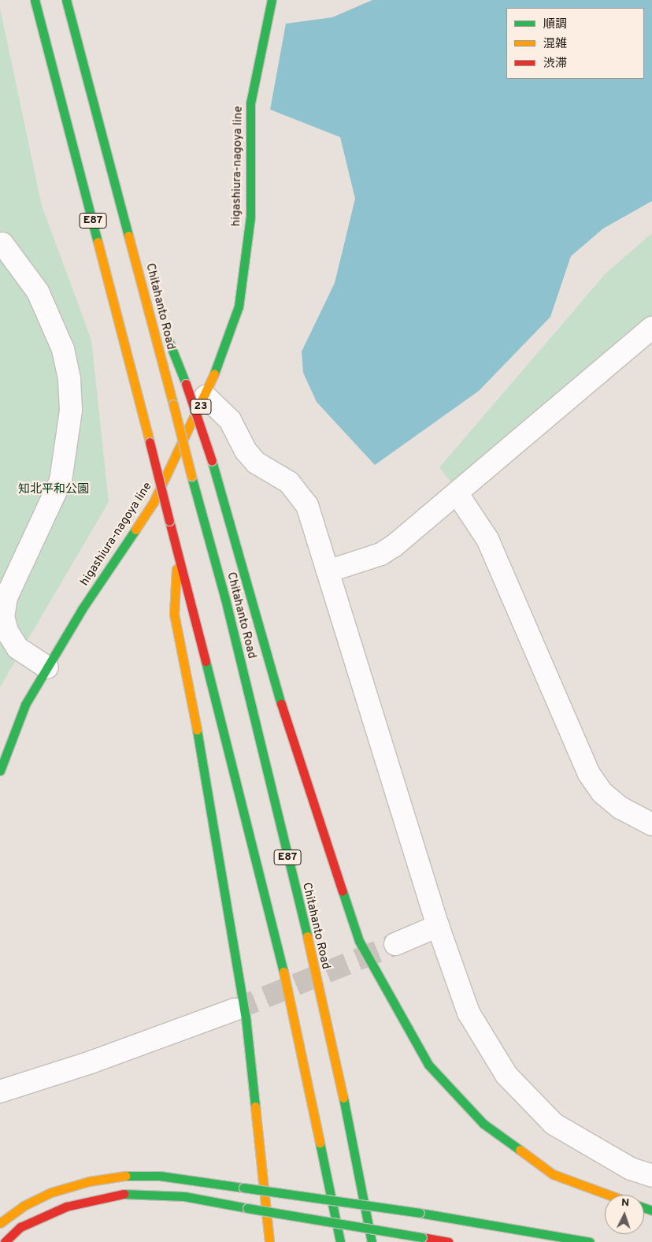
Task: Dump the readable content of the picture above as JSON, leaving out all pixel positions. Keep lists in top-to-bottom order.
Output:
{
  "streets": {
    "main road": [
      "higashiura-nagoya line",
      "E87",
      "Chitahanto Road",
      "23"
    ]
  },
  "parks": ["知北平和公園"],
  "legend": ["順調", "混雑", "渋滞"],
  "north": "top"
}
